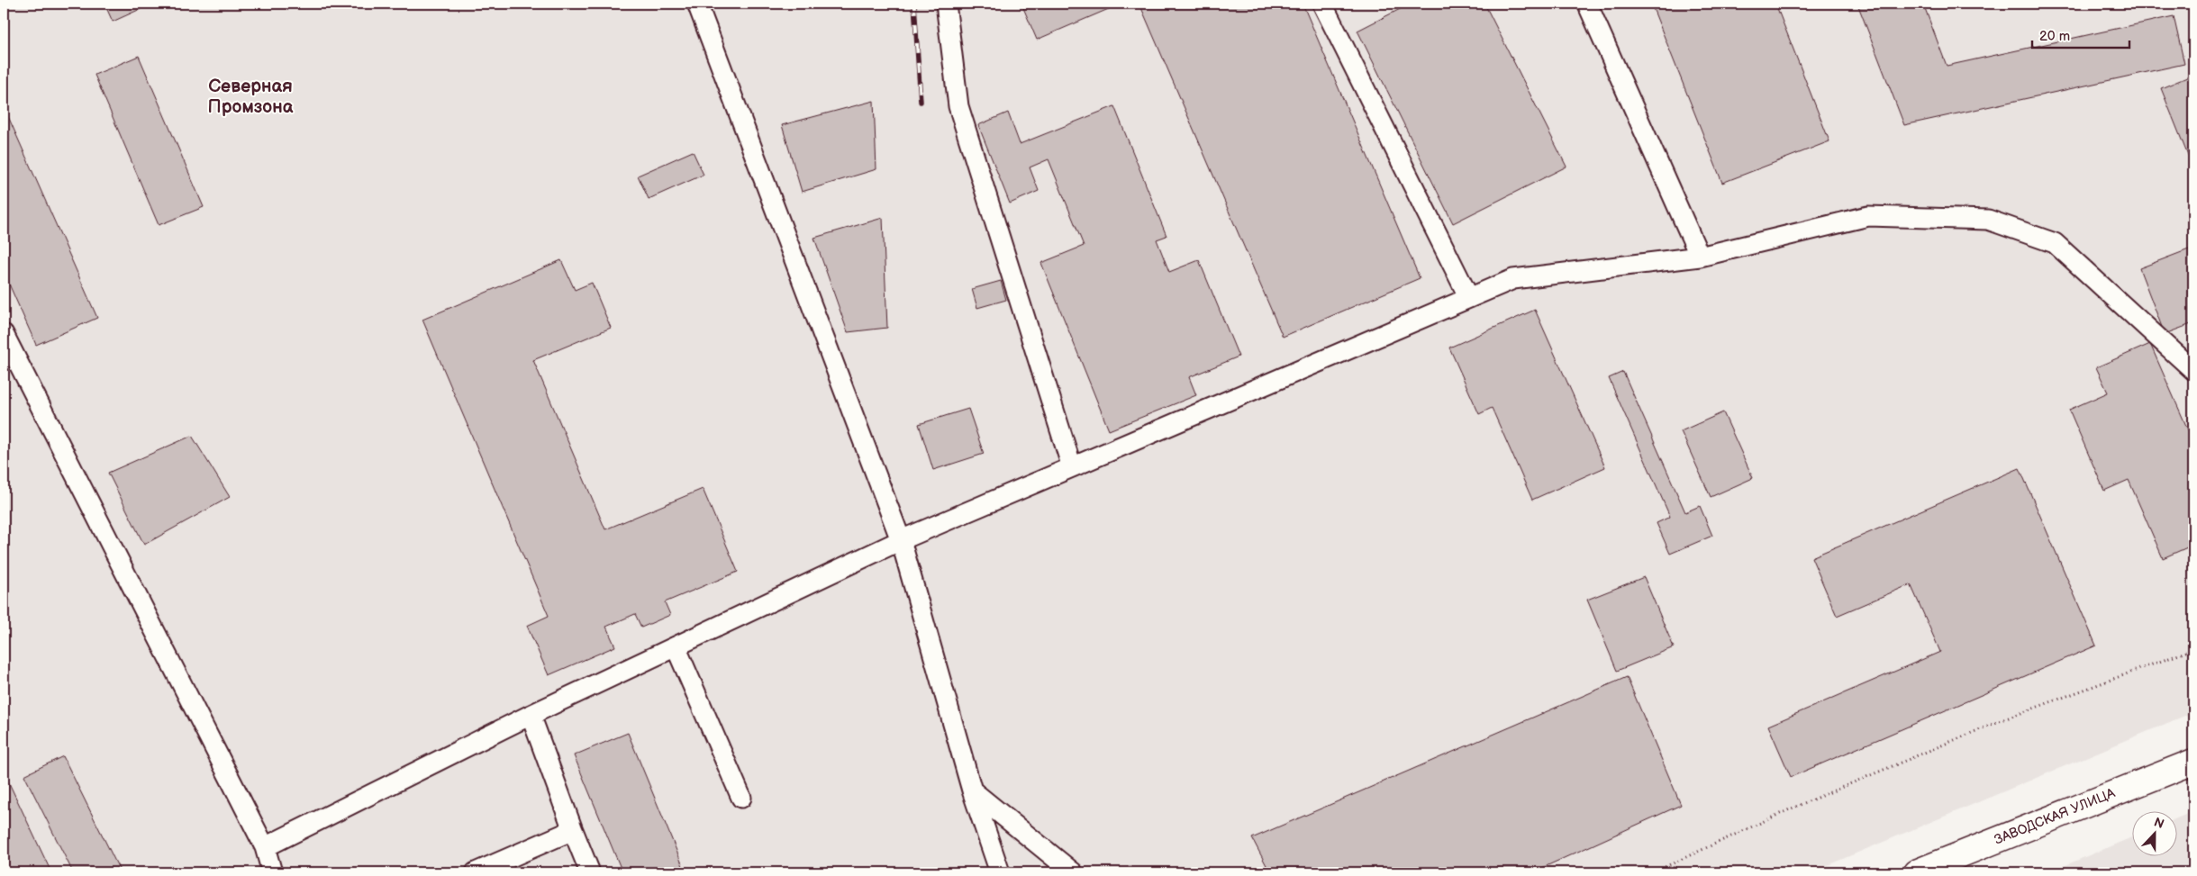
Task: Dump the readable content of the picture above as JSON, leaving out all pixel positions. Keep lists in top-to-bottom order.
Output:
{
  "streets": {
    "main road": ["ЗАВОДСКАЯ УЛИЦА"]
  },
  "districts": ["Северная Промзона"],
  "scale_bar": "20 m",
  "north": "top"
}
